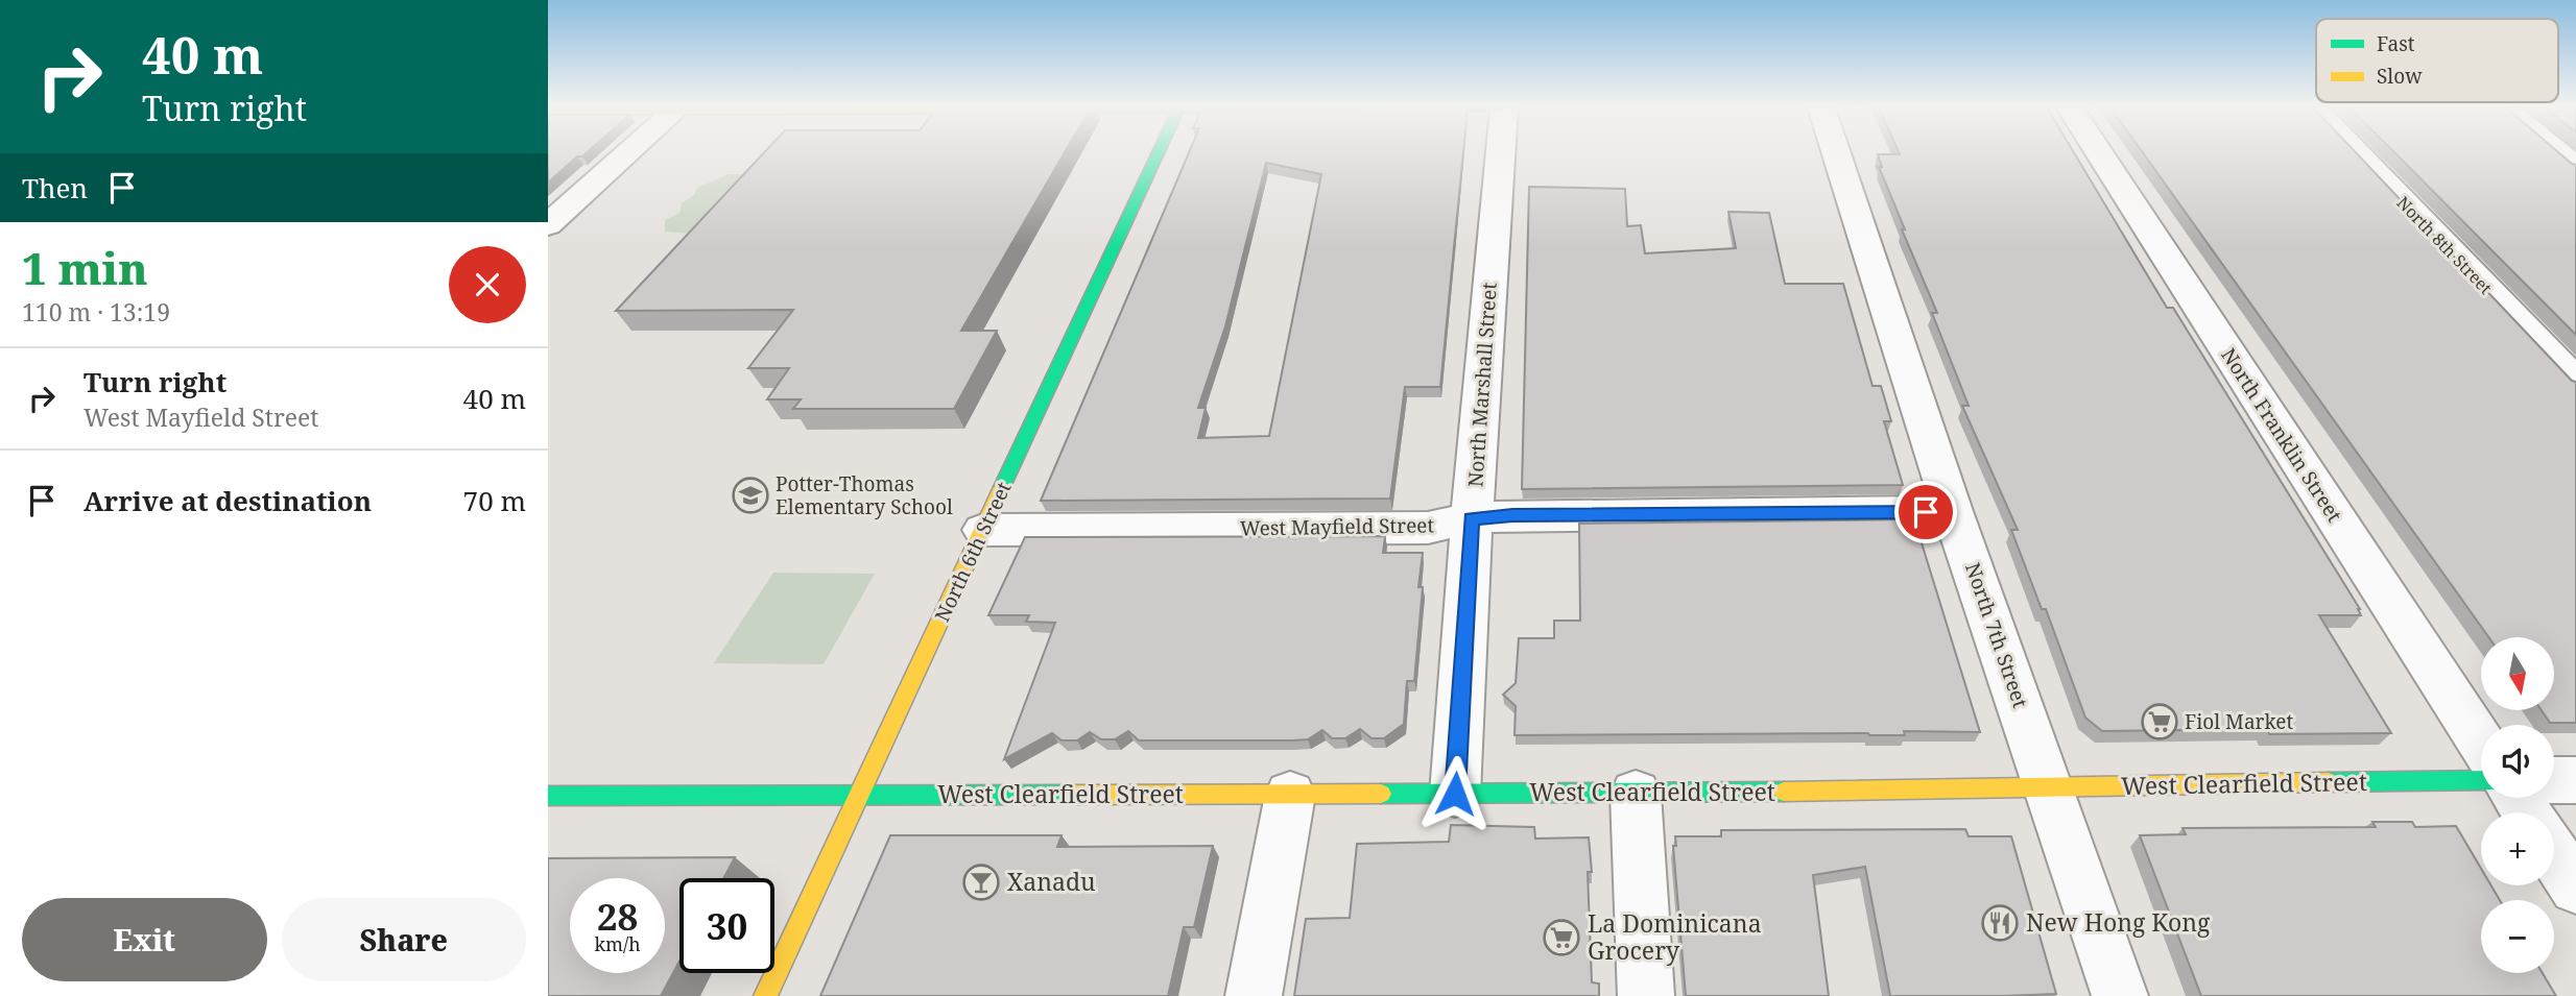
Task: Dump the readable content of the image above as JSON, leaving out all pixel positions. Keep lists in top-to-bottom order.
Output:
{
  "streets": {
    "street": [
      "North 8th Street",
      "North Marshall Street",
      "North Franklin Street",
      "West Mayfield Street",
      "North 6th Street",
      "North 7th Street",
      "West Clearfield Street"
    ]
  },
  "crossings": [
    ["North Marshall Street", "West Mayfield Street"],
    ["North Marshall Street", "West Clearfield Street"],
    ["West Mayfield Street", "North 6th Street"],
    ["West Mayfield Street", "North 7th Street"],
    ["North 6th Street", "West Clearfield Street"],
    ["North 7th Street", "West Clearfield Street"]
  ],
  "places": {
    "school or university": ["Potter-Thomas Elementary School"],
    "supermarket": ["Fiol Market", "La Dominicana Grocery"],
    "bar": ["Xanadu"],
    "restaurant": ["New Hong Kong"]
  },
  "legend": ["Fast", "Slow"],
  "north": "bottom",
  "page": {
    "turn": ["40 m", "Turn right"],
    "then": "Then",
    "heading": ["1 min", "110 m · 13:19"],
    "list": [
      {
        "name": "Turn right",
        "note": "West Mayfield Street",
        "value": "40 m"
      },
      {
        "name": "Arrive at destination",
        "value": "70 m"
      }
    ],
    "map_buttons": ["+", "−"],
    "speed": "28 km/h",
    "limit": "30",
    "buttons": ["Exit", "Share"]
  }
}
